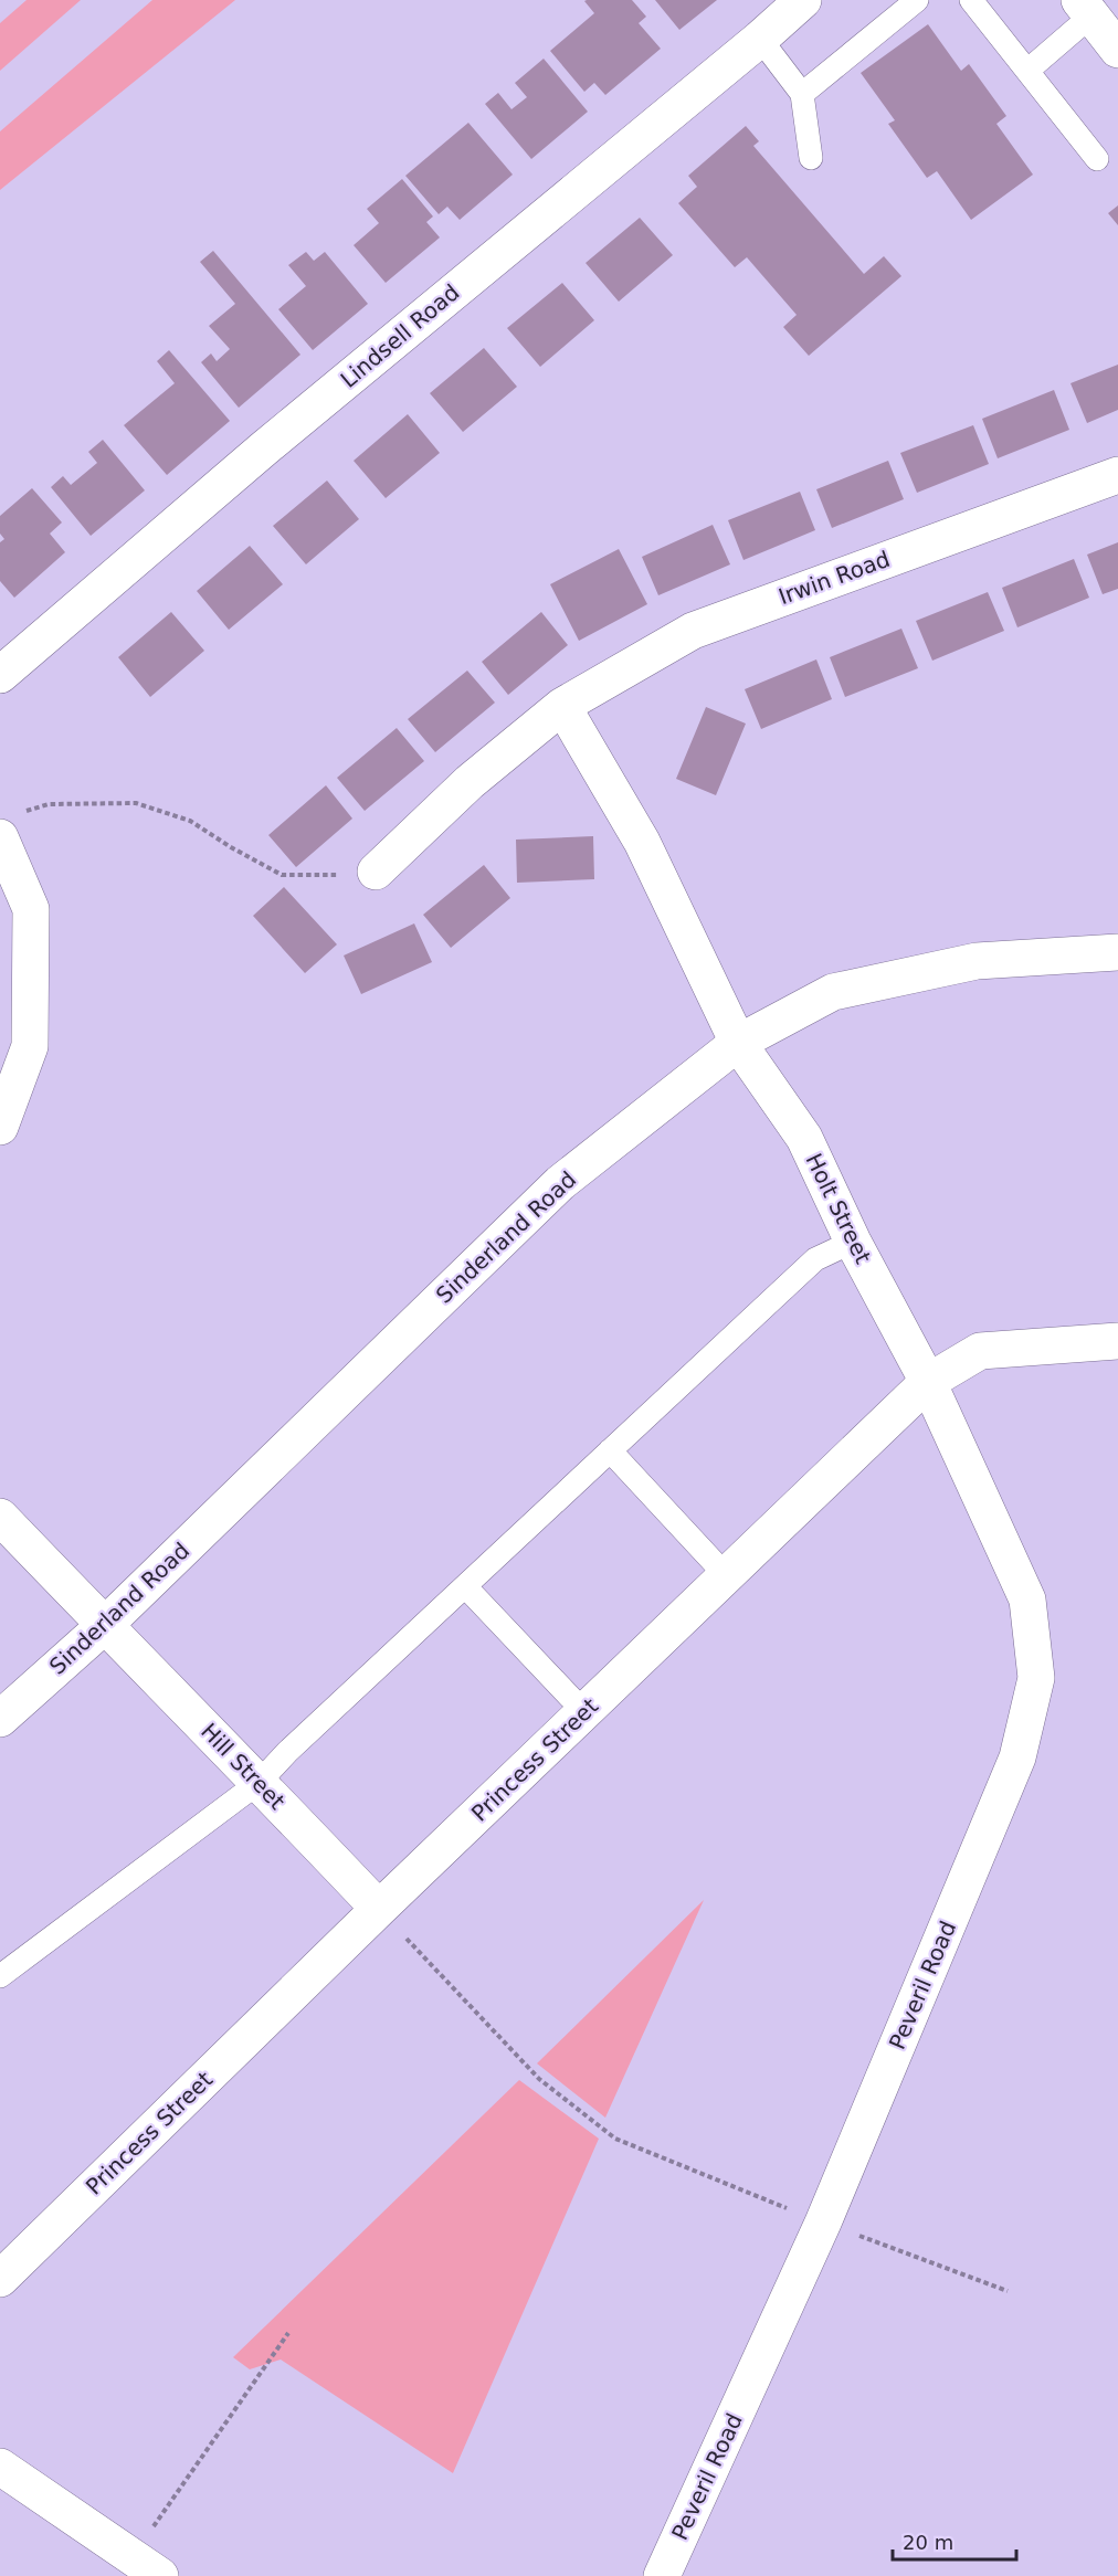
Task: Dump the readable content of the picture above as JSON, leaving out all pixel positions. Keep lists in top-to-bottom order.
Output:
{
  "streets": {
    "street": [
      "Lindsell Road",
      "Irwin Road",
      "Holt Street",
      "Sinderland Road",
      "Princess Street",
      "Hill Street",
      "Peveril Road"
    ]
  },
  "crossings": [
    ["Holt Street", "Sinderland Road"],
    ["Holt Street", "Princess Street"],
    ["Holt Street", "Peveril Road"],
    ["Sinderland Road", "Hill Street"],
    ["Princess Street", "Hill Street"],
    ["Princess Street", "Peveril Road"]
  ],
  "scale_bar": "20 m"
}
